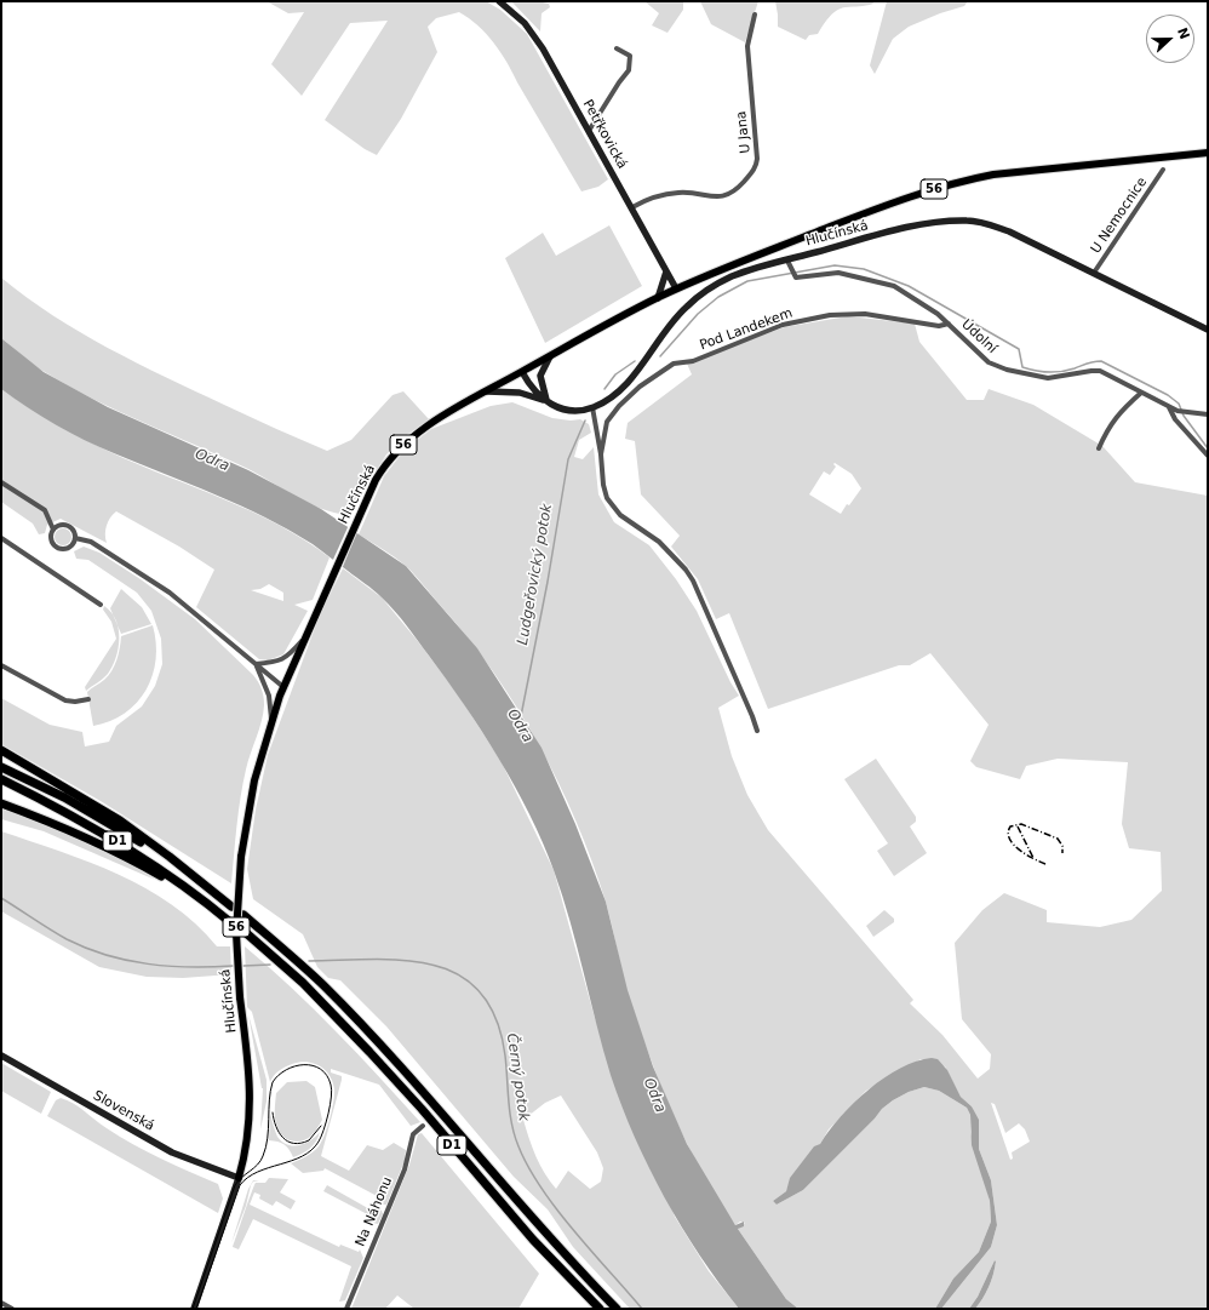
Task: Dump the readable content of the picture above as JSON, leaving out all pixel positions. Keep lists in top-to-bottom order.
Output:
{
  "streets": {
    "highway": ["D1"],
    "main road": ["56", "Hlučínská"],
    "street": [
      "U Jana",
      "Petřkovická",
      "U Nemocnice",
      "Pod Landekem",
      "Údolní",
      "Slovenská",
      "Na Náhonu"
    ]
  },
  "crossings": [
    ["U Jana", "Petřkovická"],
    ["Petřkovická", "56"],
    ["56", "Hlučínská"],
    ["U Nemocnice", "Hlučínská"],
    ["Hlučínská", "Pod Landekem"],
    ["Hlučínská", "Údolní"],
    ["Hlučínská", "Slovenská"],
    ["Pod Landekem", "Údolní"]
  ],
  "water": ["Odra", "Ludgeřovický potok", "Černý potok"],
  "north": "right"
}
